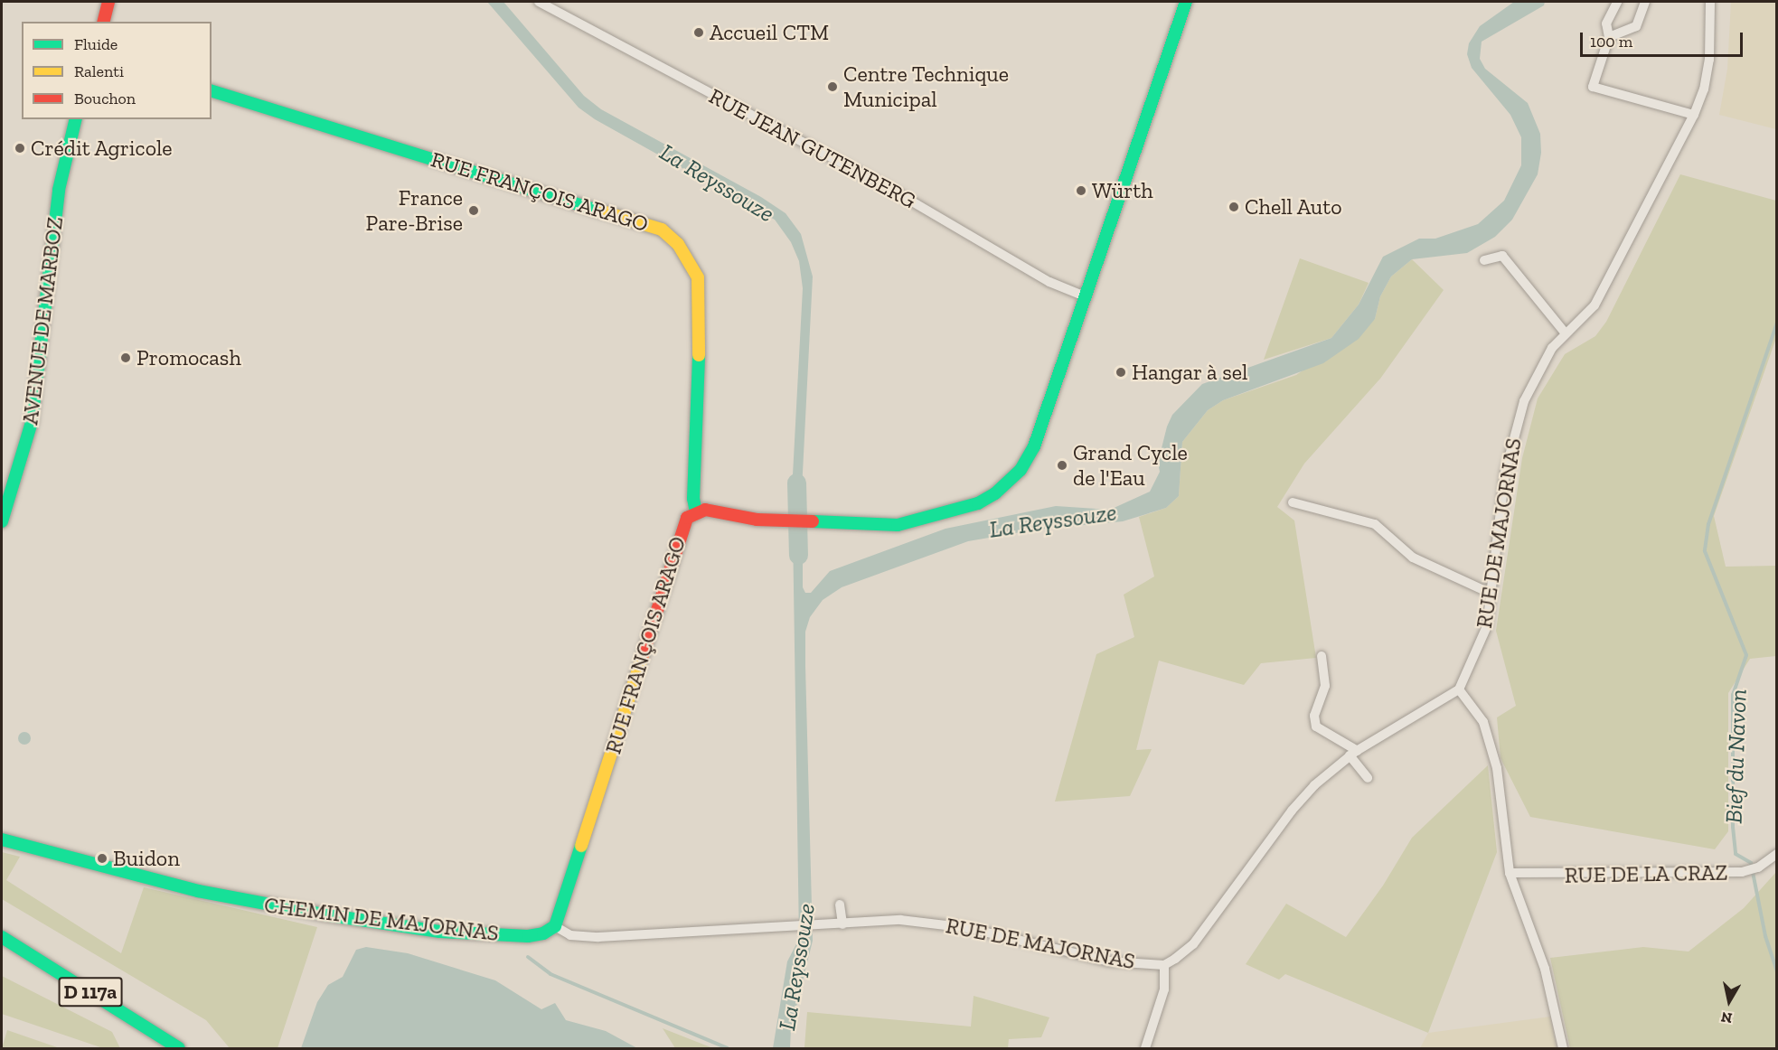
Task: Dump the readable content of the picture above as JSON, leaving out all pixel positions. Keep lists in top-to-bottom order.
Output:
{
  "streets": {
    "street": [
      "RUE JEAN GUTENBERG",
      "RUE FRANÇOIS ARAGO",
      "AVENUE DE MARBOZ",
      "RUE DE MAJORNAS",
      "RUE DE LA CRAZ",
      "CHEMIN DE MAJORNAS",
      "D 117a"
    ]
  },
  "crossings": [
    ["RUE FRANÇOIS ARAGO", "RUE DE MAJORNAS"],
    ["RUE FRANÇOIS ARAGO", "CHEMIN DE MAJORNAS"],
    ["RUE DE MAJORNAS", "CHEMIN DE MAJORNAS"]
  ],
  "water": ["La Reyssouze", "Bief du Navon"],
  "places": [
    "Accueil CTM",
    "Centre Technique Municipal",
    "Crédit Agricole",
    "Würth",
    "Chell Auto",
    "France Pare-Brise",
    "Promocash",
    "Hangar à sel",
    "Grand Cycle de l'Eau",
    "Buidon"
  ],
  "legend": ["Fluide", "Ralenti", "Bouchon"],
  "scale_bar": "100 m",
  "north": "bottom"
}
